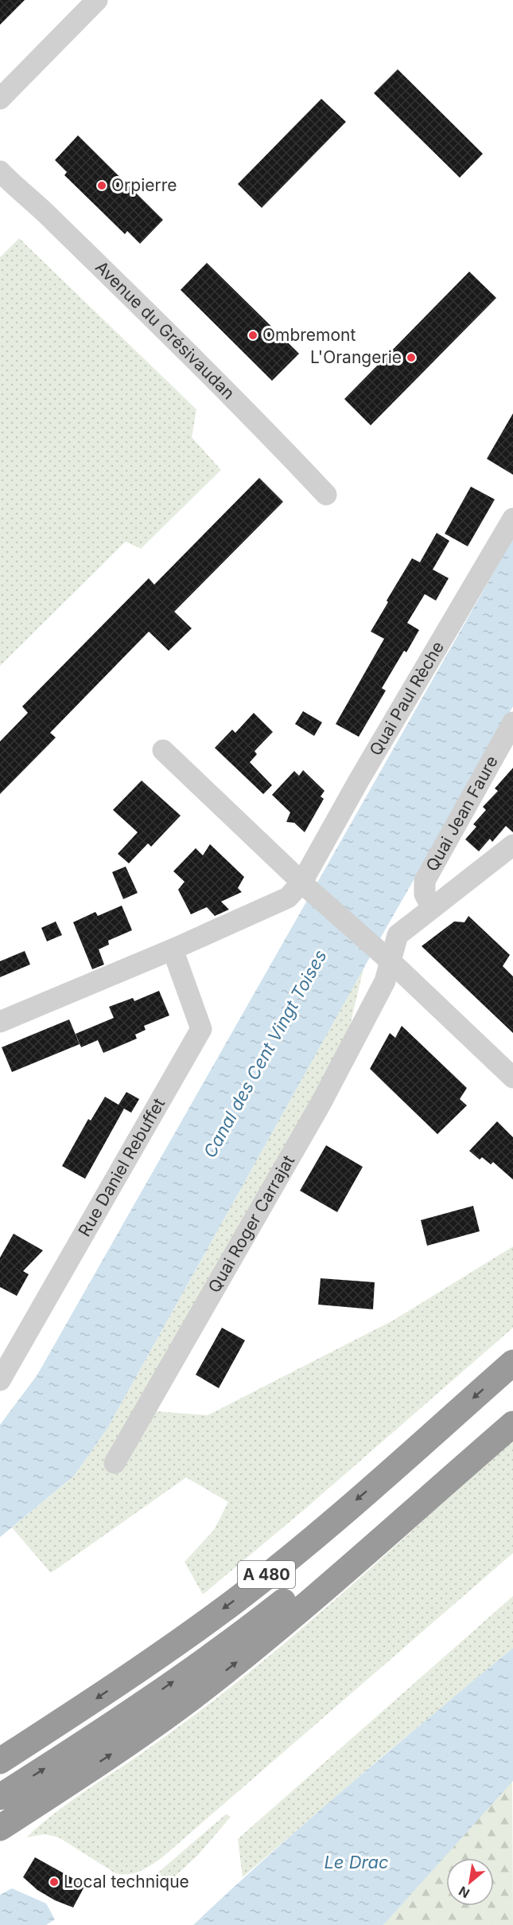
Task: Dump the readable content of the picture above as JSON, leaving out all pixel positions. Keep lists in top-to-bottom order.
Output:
{
  "streets": {
    "highway": ["A 480"],
    "street": [
      "Avenue du Grésivaudan",
      "Quai Paul Rèche",
      "Quai Jean Faure",
      "Rue Daniel Rebuffet",
      "Quai Roger Carrajat"
    ]
  },
  "crossings": [
    ["Quai Paul Rèche", "Rue Daniel Rebuffet"],
    ["Quai Jean Faure", "Quai Roger Carrajat"]
  ],
  "water": ["Canal des Cent Vingt Toises", "Le Drac"],
  "places": [
    "Orpierre",
    "Ombremont",
    "L'Orangerie",
    "Local technique"
  ],
  "north": "bottom left"
}
